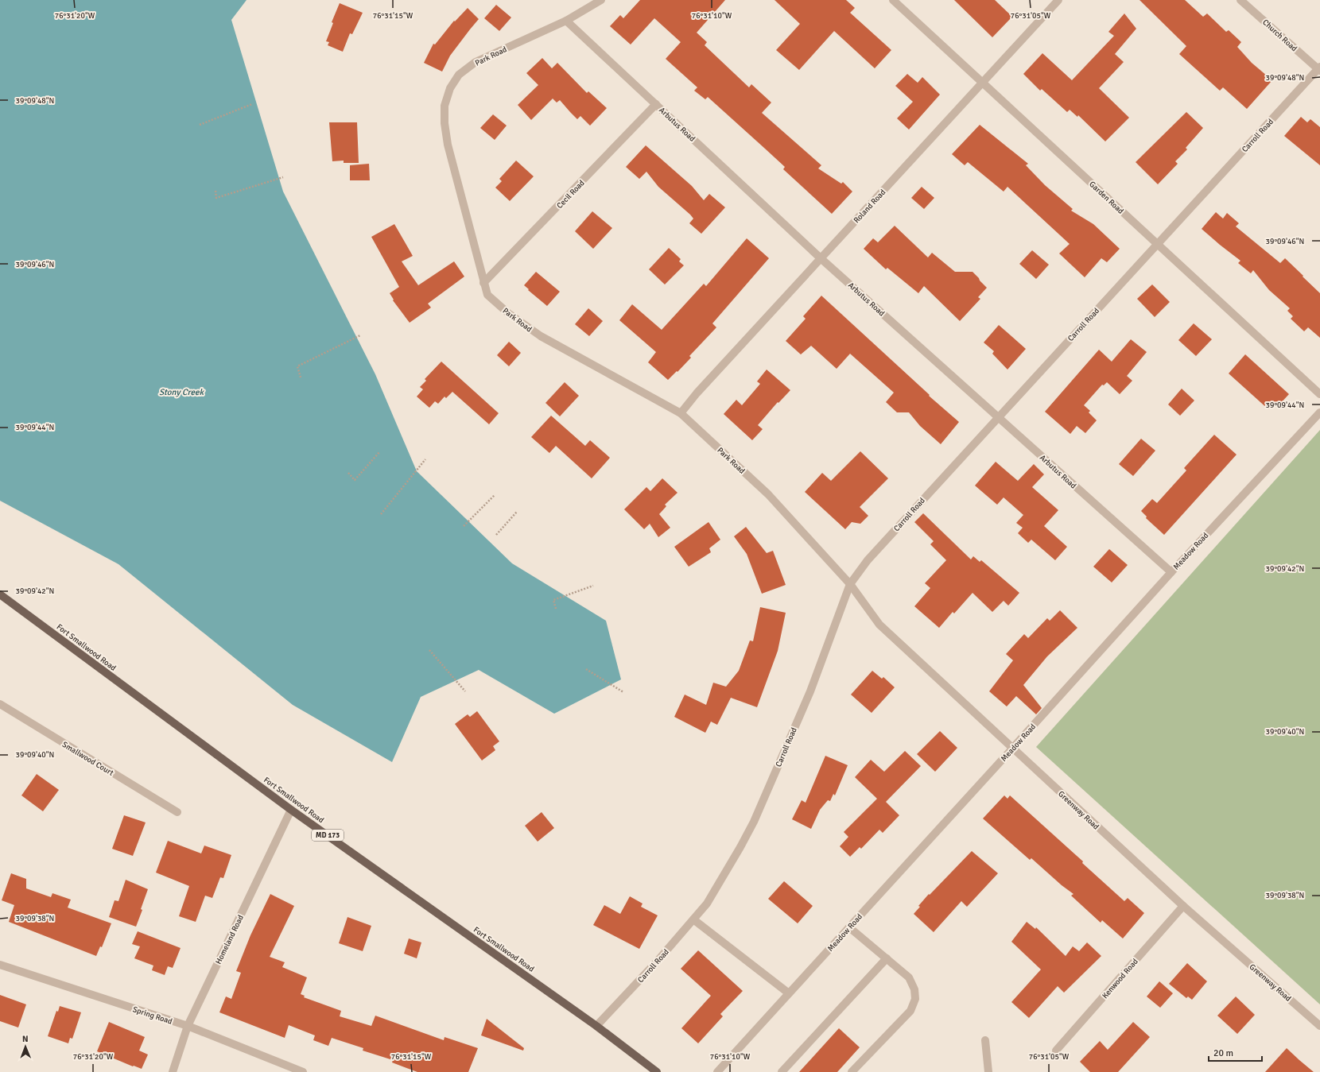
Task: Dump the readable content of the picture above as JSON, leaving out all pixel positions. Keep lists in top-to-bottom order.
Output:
{
  "streets": {
    "main road": ["Fort Smallwood Road", "MD 173"],
    "street": [
      "Church Road",
      "Park Road",
      "Arbutus Road",
      "Carroll Road",
      "Cecil Road",
      "Garden Road",
      "Roland Road",
      "Meadow Road",
      "Smallwood Court",
      "Greenway Road",
      "Homeland Road",
      "Kenwood Road",
      "Spring Road"
    ]
  },
  "crossings": [
    ["Church Road", "Carroll Road"],
    ["Park Road", "Arbutus Road"],
    ["Park Road", "Carroll Road"],
    ["Park Road", "Cecil Road"],
    ["Park Road", "Roland Road"],
    ["Park Road", "Greenway Road"],
    ["Arbutus Road", "Carroll Road"],
    ["Arbutus Road", "Cecil Road"],
    ["Arbutus Road", "Roland Road"],
    ["Arbutus Road", "Meadow Road"],
    ["Carroll Road", "Garden Road"],
    ["Carroll Road", "Fort Smallwood Road"],
    ["Carroll Road", "Greenway Road"],
    ["Garden Road", "Roland Road"],
    ["Meadow Road", "Greenway Road"],
    ["Fort Smallwood Road", "Homeland Road"],
    ["Greenway Road", "Kenwood Road"],
    ["Homeland Road", "Spring Road"]
  ],
  "water": ["Stony Creek"],
  "scale_bar": "20 m",
  "north": "top",
  "coordinates": [
    "76°31'20\"W",
    "76°31'15\"W",
    "76°31'10\"W",
    "76°31'05\"W",
    "39°09'48\"N",
    "39°09'46\"N",
    "39°09'44\"N",
    "39°09'42\"N",
    "39°09'40\"N",
    "39°09'38\"N"
  ]
}
